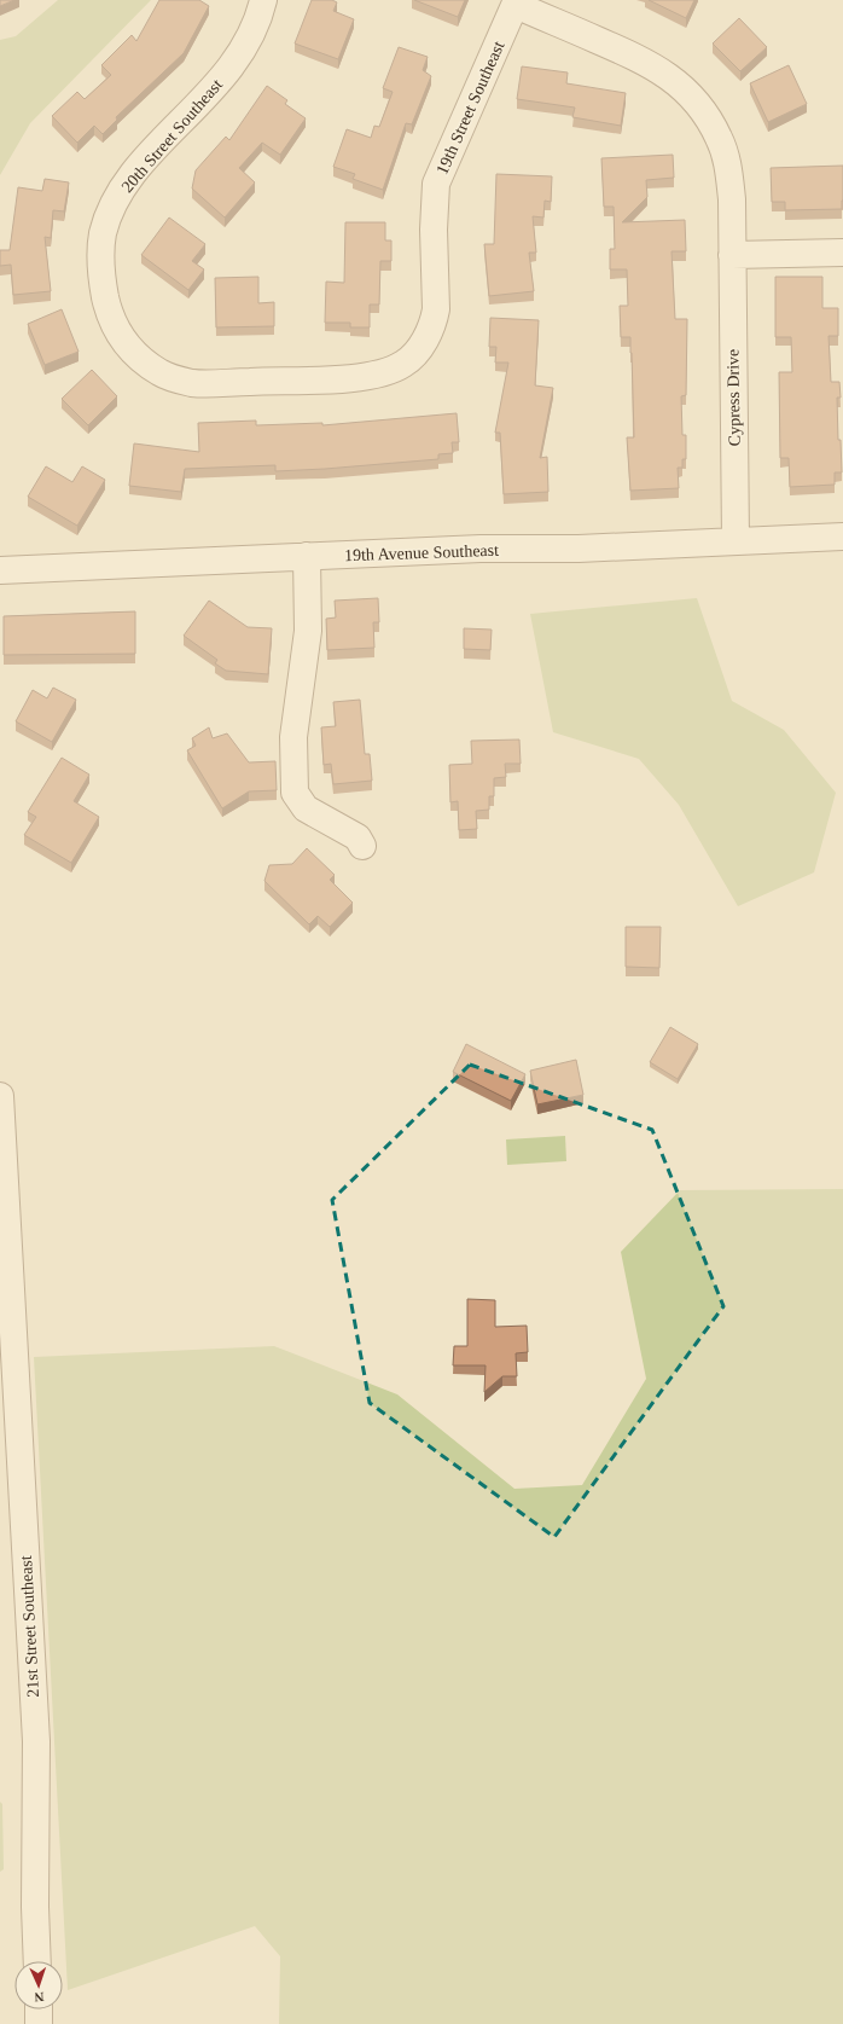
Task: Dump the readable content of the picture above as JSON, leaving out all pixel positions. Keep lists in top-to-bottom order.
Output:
{
  "streets": {
    "street": [
      "19th Street Southeast",
      "20th Street Southeast",
      "Cypress Drive",
      "19th Avenue Southeast",
      "21st Street Southeast"
    ]
  },
  "crossings": [
    ["19th Street Southeast", "20th Street Southeast"],
    ["19th Street Southeast", "Cypress Drive"],
    ["Cypress Drive", "19th Avenue Southeast"]
  ],
  "north": "bottom"
}
